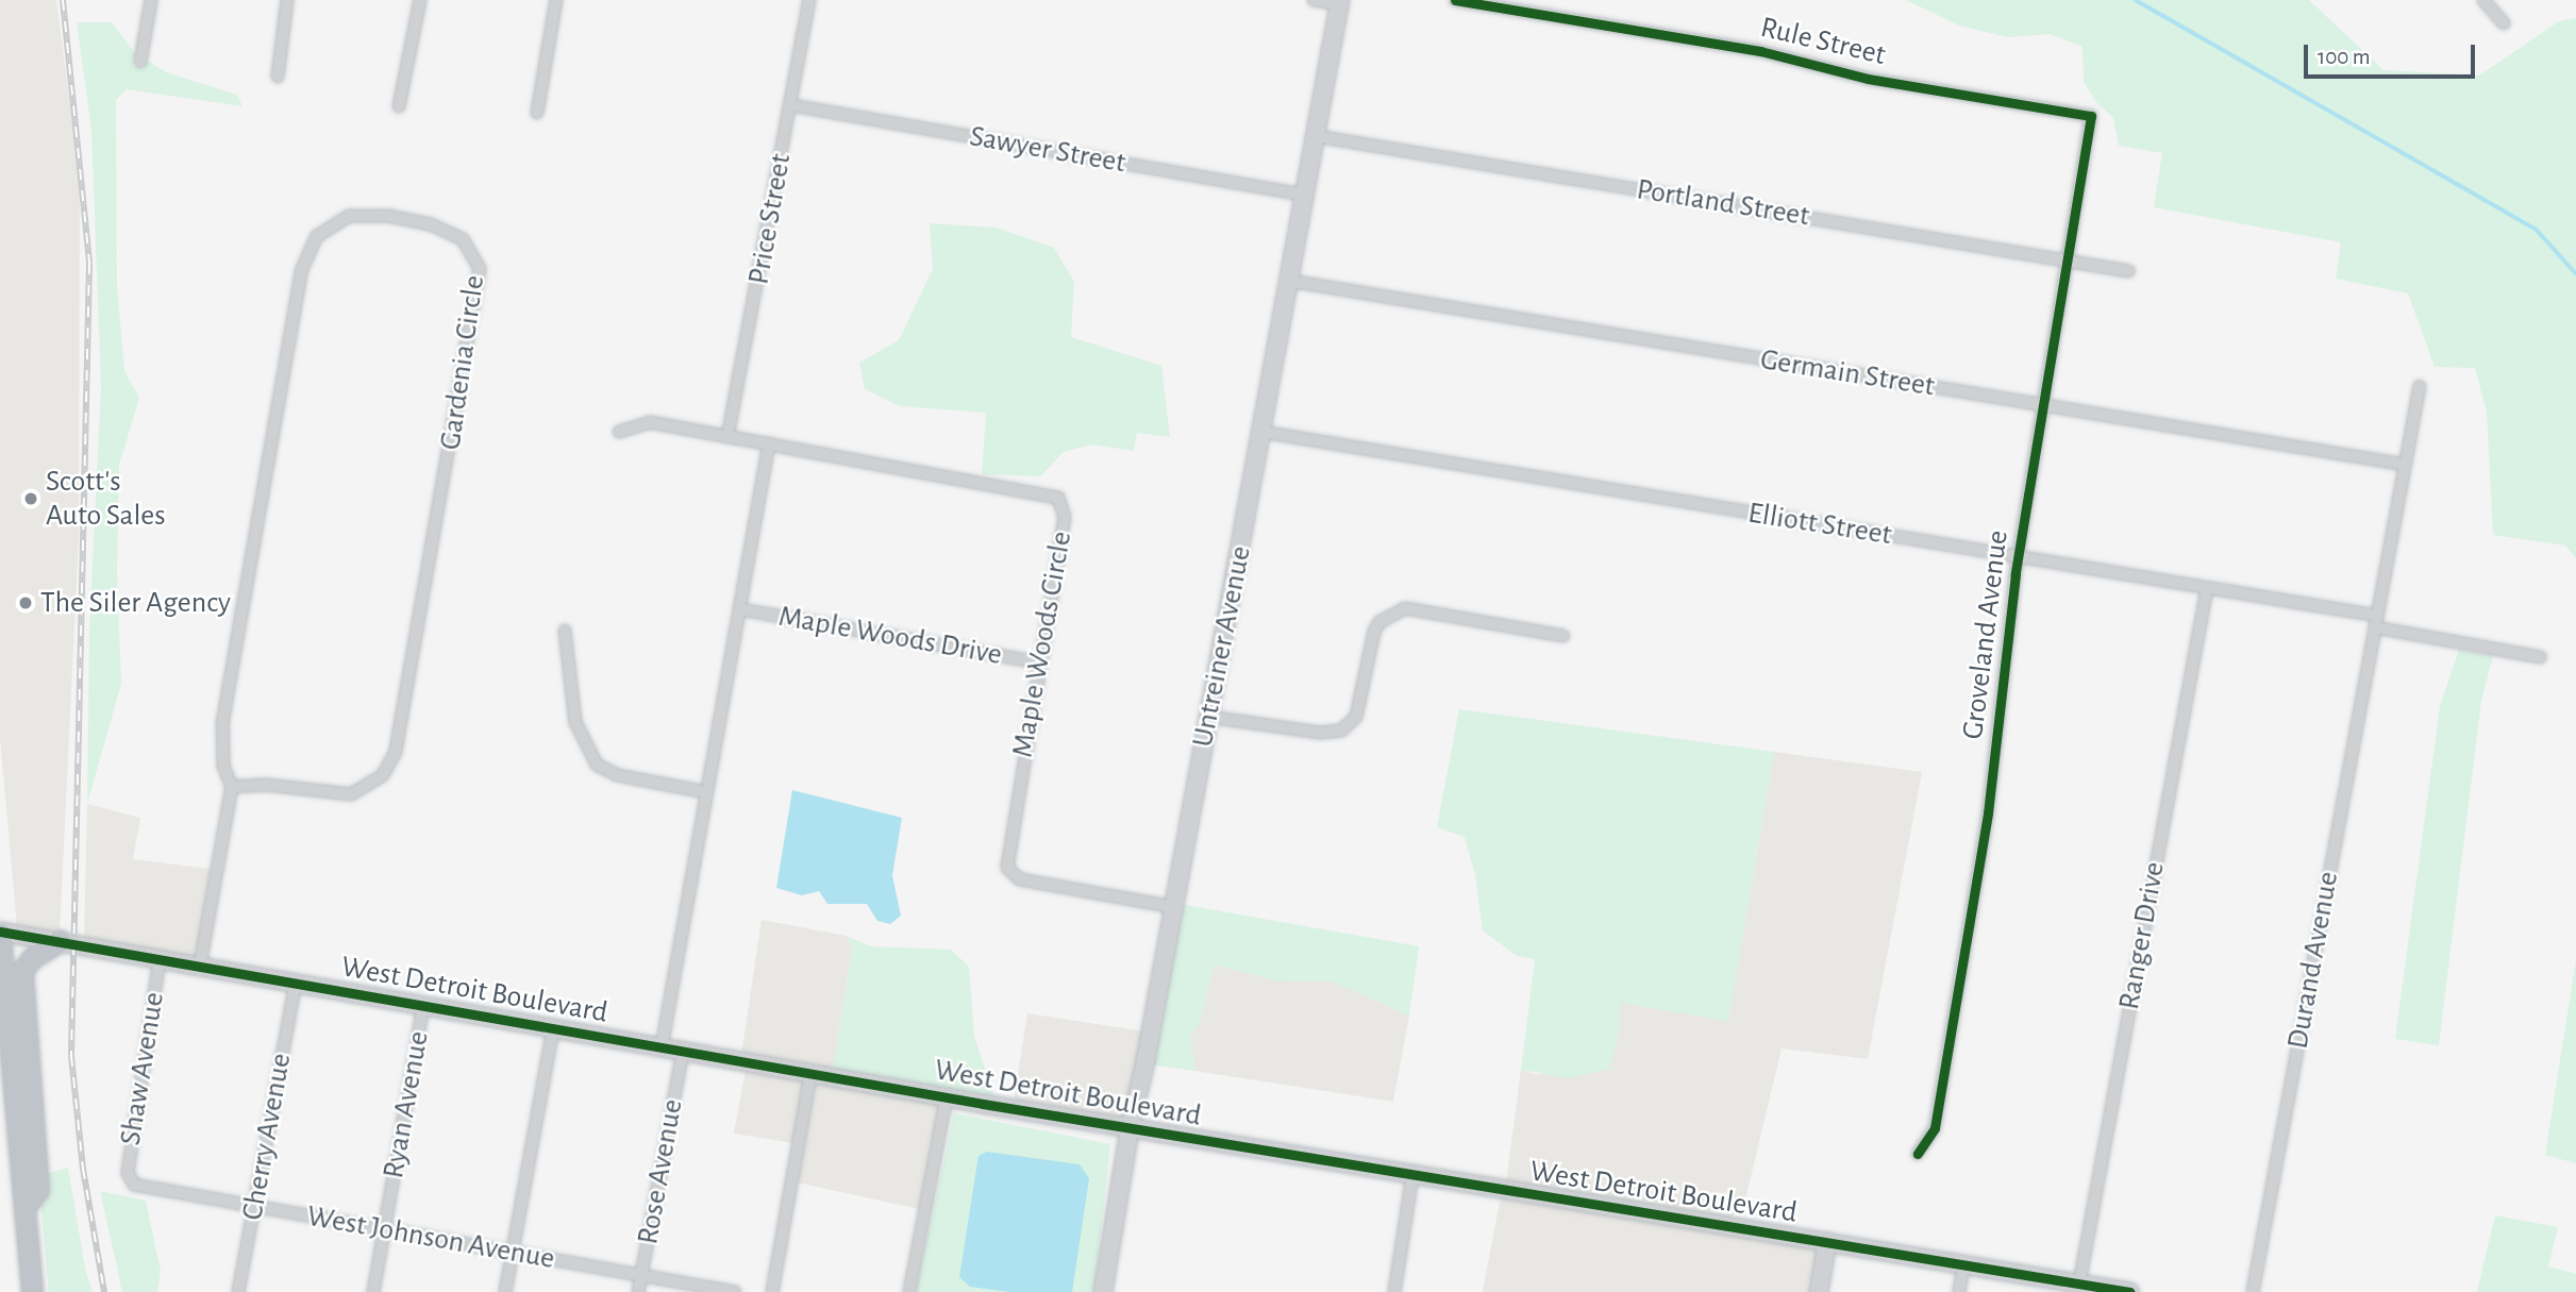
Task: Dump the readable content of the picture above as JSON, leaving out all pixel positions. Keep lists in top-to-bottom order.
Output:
{
  "streets": {
    "street": [
      "Rule Street",
      "Sawyer Street",
      "Portland Street",
      "Price Street",
      "Gardenia Circle",
      "Germain Street",
      "Elliott Street",
      "Groveland Avenue",
      "Maple Woods Drive",
      "Maple Woods Circle",
      "Untreiner Avenue",
      "Ranger Drive",
      "Durand Avenue",
      "West Detroit Boulevard",
      "Shaw Avenue",
      "Ryan Avenue",
      "Cherry Avenue",
      "Rose Avenue",
      "West Johnson Avenue"
    ]
  },
  "crossings": [
    ["Rule Street", "Groveland Avenue"],
    ["Sawyer Street", "Price Street"],
    ["Sawyer Street", "Untreiner Avenue"],
    ["Portland Street", "Groveland Avenue"],
    ["Portland Street", "Untreiner Avenue"],
    ["Price Street", "Maple Woods Circle"],
    ["Gardenia Circle", "West Detroit Boulevard"],
    ["Germain Street", "Groveland Avenue"],
    ["Germain Street", "Untreiner Avenue"],
    ["Germain Street", "Durand Avenue"],
    ["Elliott Street", "Groveland Avenue"],
    ["Elliott Street", "Untreiner Avenue"],
    ["Elliott Street", "Ranger Drive"],
    ["Elliott Street", "Durand Avenue"],
    ["Maple Woods Drive", "Maple Woods Circle"],
    ["Maple Woods Circle", "Untreiner Avenue"],
    ["Untreiner Avenue", "West Detroit Boulevard"],
    ["Ranger Drive", "West Detroit Boulevard"],
    ["West Detroit Boulevard", "Shaw Avenue"],
    ["West Detroit Boulevard", "Ryan Avenue"],
    ["West Detroit Boulevard", "Cherry Avenue"],
    ["West Detroit Boulevard", "Rose Avenue"],
    ["Shaw Avenue", "West Johnson Avenue"],
    ["Ryan Avenue", "West Johnson Avenue"],
    ["Cherry Avenue", "West Johnson Avenue"],
    ["Rose Avenue", "West Johnson Avenue"]
  ],
  "places": ["Scott's Auto Sales", "The Siler Agency"],
  "scale_bar": "100 m"
}
